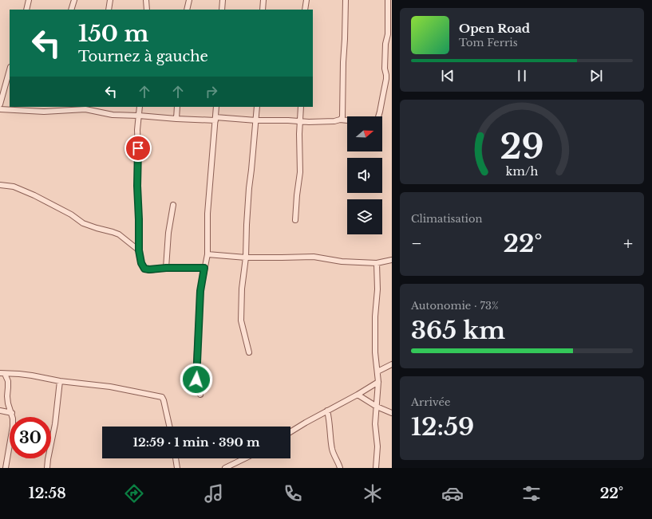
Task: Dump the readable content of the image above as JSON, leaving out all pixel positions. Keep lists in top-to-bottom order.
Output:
{
  "north": "right",
  "page": {
    "turn": ["150 m", "Tournez à gauche"],
    "song": ["Open Road", "Tom Ferris"],
    "tile": [
      "Climatisation",
      ["Autonomie · 73%", "365 km"],
      ["Arrivée", "12:59"]
    ],
    "heat": ["−", "22°", "+"],
    "limit": "30",
    "trip": "12:59 · 1 min · 390 m",
    "tabs": ["12:58", "22°"],
    "gauge": ["29", "km/h"]
  }
}
